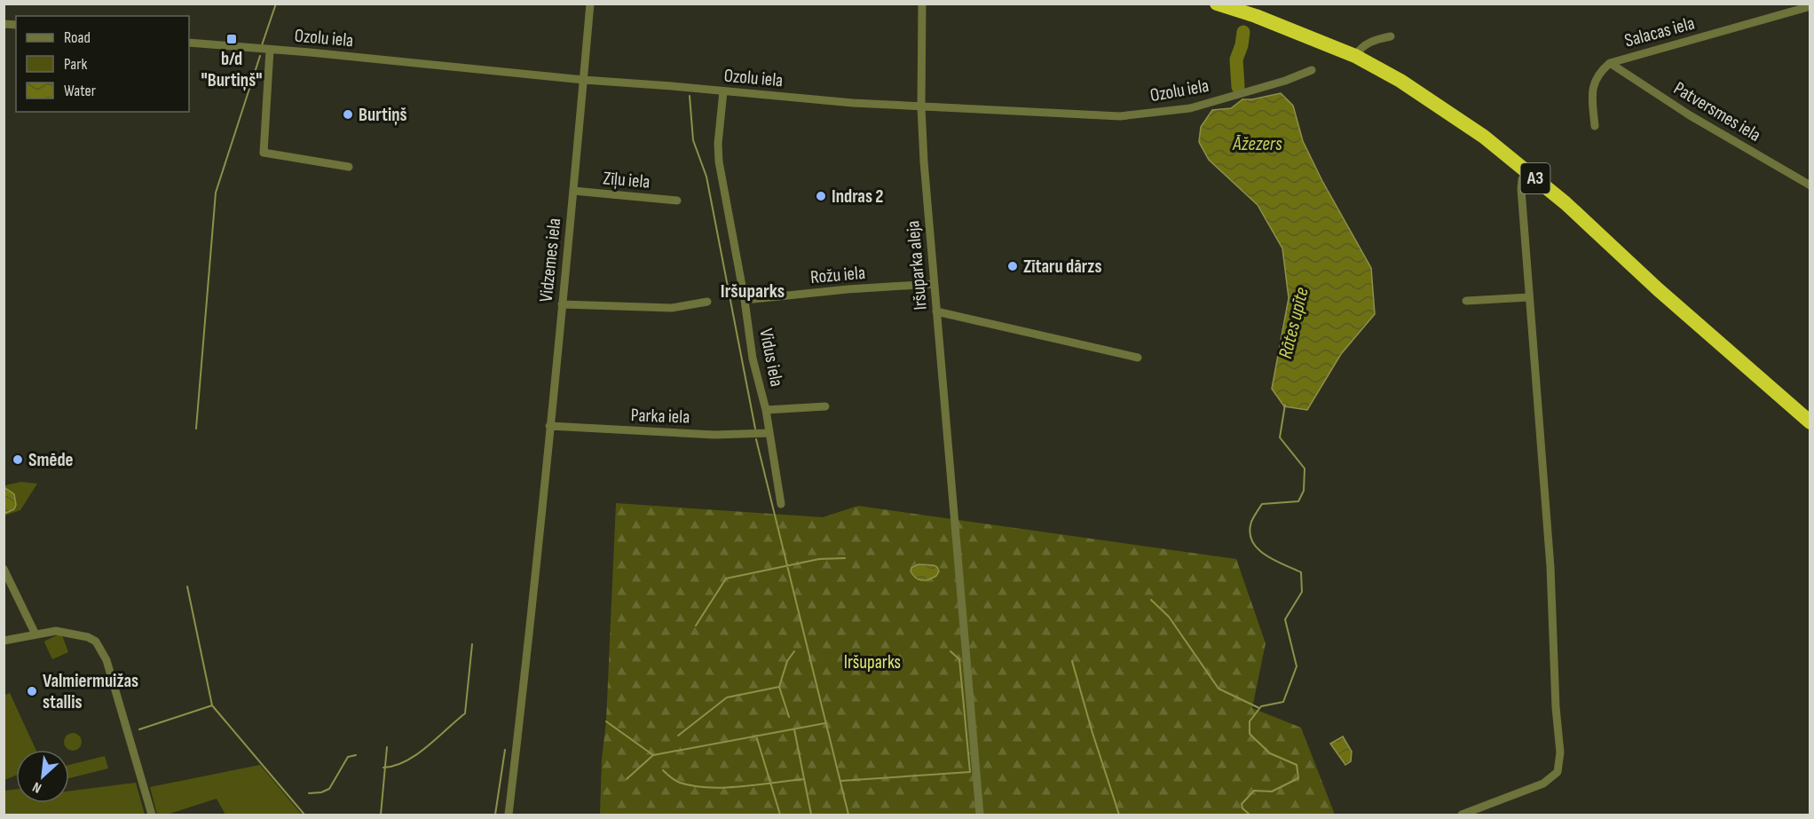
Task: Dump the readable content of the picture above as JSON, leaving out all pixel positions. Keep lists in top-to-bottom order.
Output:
{
  "streets": {
    "highway": ["A3"],
    "street": [
      "Salacas iela",
      "Ozolu iela",
      "Patversmes iela",
      "Zīļu iela",
      "Vidzemes iela",
      "Iršuparka aleja",
      "Rožu iela",
      "Vidus iela",
      "Parka iela"
    ]
  },
  "crossings": [
    ["Salacas iela", "Patversmes iela"],
    ["Ozolu iela", "Vidzemes iela"],
    ["Ozolu iela", "Iršuparka aleja"],
    ["Ozolu iela", "Vidus iela"],
    ["Zīļu iela", "Vidzemes iela"],
    ["Vidzemes iela", "Parka iela"],
    ["Iršuparka aleja", "Rožu iela"],
    ["Rožu iela", "Vidus iela"],
    ["Vidus iela", "Parka iela"]
  ],
  "districts": ["Iršuparks"],
  "water": ["Āžezers", "Rātes upīte"],
  "parks": ["Iršuparks"],
  "places": {
    "transit": ["b/d \"Burtiņš\""],
    "other": [
      "Burtiņš",
      "Indras 2",
      "Zītaru dārzs",
      "Smēde",
      "Valmiermuižas stallis"
    ]
  },
  "legend": ["Road", "Park", "Water"],
  "north": "bottom left"
}
